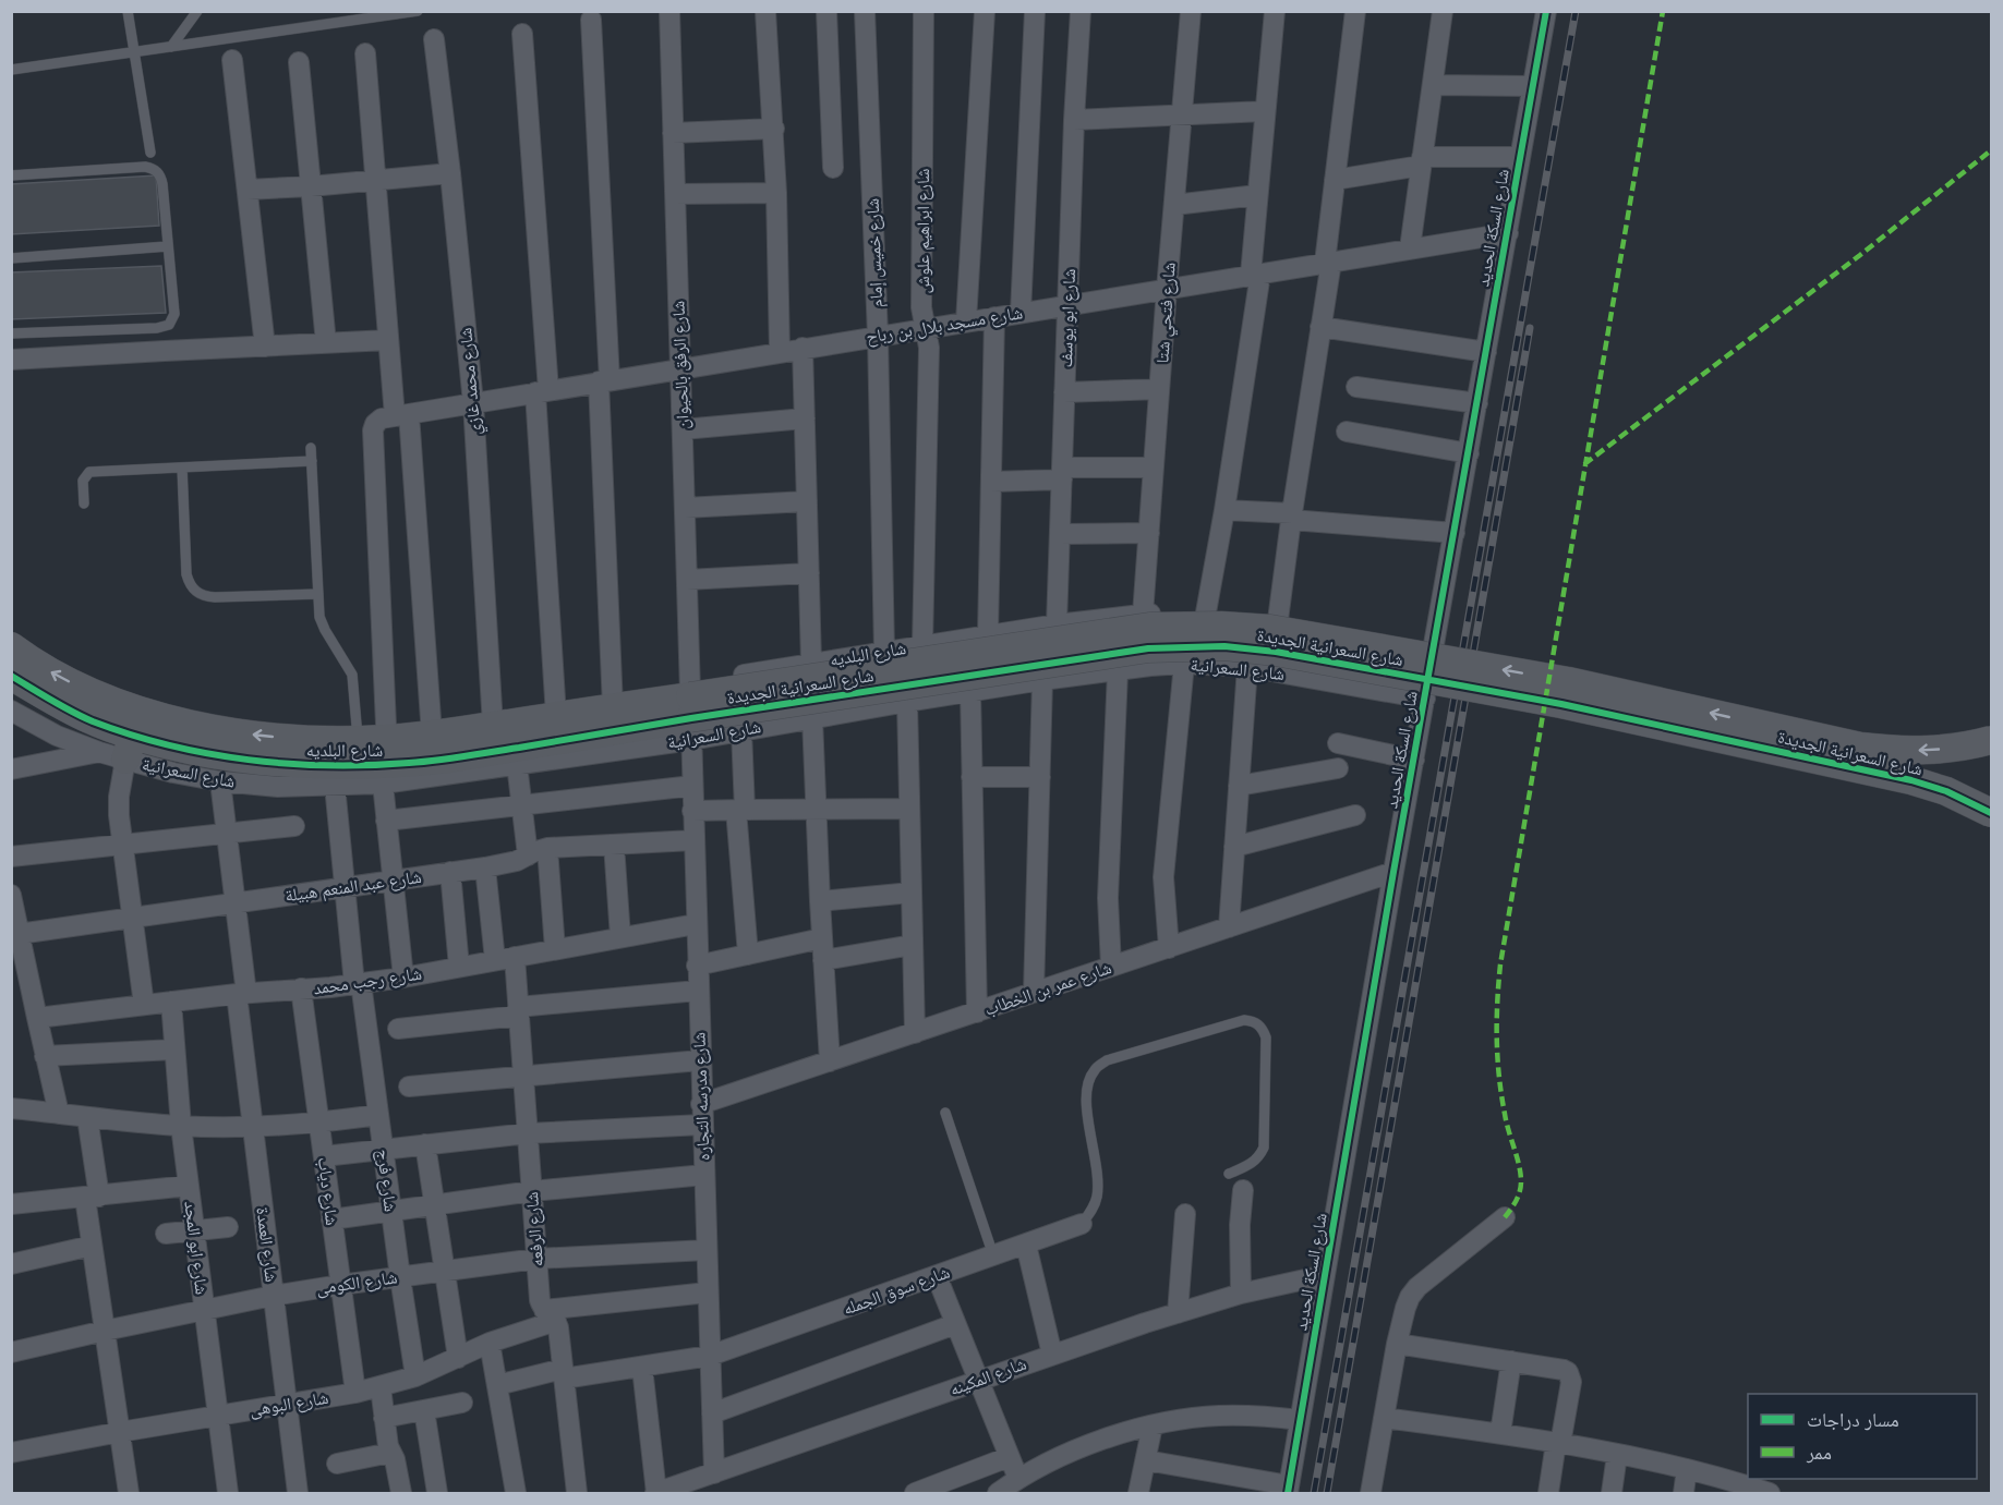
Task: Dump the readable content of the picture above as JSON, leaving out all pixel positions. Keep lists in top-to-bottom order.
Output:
{
  "streets": {
    "street": [
      "شارع السكة الحديد",
      "شارع ابراهيم علوش",
      "شارع خميس إمام",
      "شارع فتحي شتا",
      "شارع ابو يوسف",
      "شارع مسجد بلال بن رباح",
      "شارع الرفق بالحيوان",
      "شارع محمد غازي",
      "شارع السعرانية الجديدة",
      "شارع البلديه",
      "شارع السعرانية",
      "شارع عبد المنعم هبيلة",
      "شارع رجب محمد",
      "شارع عمر بن الخطاب",
      "شارع مدرسه التجاره",
      "شارع فرج",
      "شارع دياب",
      "شارع الرفعه",
      "شارع العمدة",
      "شارع ابو المجد",
      "شارع الكومى",
      "شارع سوق الجمله",
      "شارع المكينه",
      "شارع البوهى"
    ]
  },
  "crossings": [
    ["شارع السكة الحديد", "شارع مسجد بلال بن رباح"],
    ["شارع السكة الحديد", "شارع البلديه"],
    ["شارع السكة الحديد", "شارع السعرانية"],
    ["شارع السكة الحديد", "شارع عمر بن الخطاب"],
    ["شارع السكة الحديد", "شارع المكينه"],
    ["شارع ابراهيم علوش", "شارع مسجد بلال بن رباح"],
    ["شارع ابراهيم علوش", "شارع البلديه"],
    ["شارع خميس إمام", "شارع مسجد بلال بن رباح"],
    ["شارع خميس إمام", "شارع البلديه"],
    ["شارع فتحي شتا", "شارع مسجد بلال بن رباح"],
    ["شارع فتحي شتا", "شارع البلديه"],
    ["شارع ابو يوسف", "شارع مسجد بلال بن رباح"],
    ["شارع ابو يوسف", "شارع البلديه"],
    ["شارع مسجد بلال بن رباح", "شارع الرفق بالحيوان"],
    ["شارع مسجد بلال بن رباح", "شارع محمد غازي"],
    ["شارع الرفق بالحيوان", "شارع السعرانية الجديدة"],
    ["شارع الرفق بالحيوان", "شارع البلديه"],
    ["شارع الرفق بالحيوان", "شارع السعرانية"],
    ["شارع الرفق بالحيوان", "شارع مدرسه التجاره"],
    ["شارع محمد غازي", "شارع البلديه"],
    ["شارع السعرانية الجديدة", "شارع البلديه"],
    ["شارع السعرانية الجديدة", "شارع السعرانية"],
    ["شارع السعرانية الجديدة", "شارع مدرسه التجاره"],
    ["شارع البلديه", "شارع السعرانية"],
    ["شارع البلديه", "شارع مدرسه التجاره"],
    ["شارع السعرانية", "شارع مدرسه التجاره"],
    ["شارع السعرانية", "شارع فرج"],
    ["شارع السعرانية", "شارع العمدة"],
    ["شارع عبد المنعم هبيلة", "شارع مدرسه التجاره"],
    ["شارع عبد المنعم هبيلة", "شارع فرج"],
    ["شارع عبد المنعم هبيلة", "شارع العمدة"],
    ["شارع رجب محمد", "شارع مدرسه التجاره"],
    ["شارع رجب محمد", "شارع فرج"],
    ["شارع رجب محمد", "شارع دياب"],
    ["شارع رجب محمد", "شارع الرفعه"],
    ["شارع رجب محمد", "شارع العمدة"],
    ["شارع رجب محمد", "شارع ابو المجد"],
    ["شارع عمر بن الخطاب", "شارع مدرسه التجاره"],
    ["شارع مدرسه التجاره", "شارع الكومى"],
    ["شارع مدرسه التجاره", "شارع سوق الجمله"],
    ["شارع مدرسه التجاره", "شارع المكينه"],
    ["شارع مدرسه التجاره", "شارع البوهى"],
    ["شارع فرج", "شارع الكومى"],
    ["شارع فرج", "شارع البوهى"],
    ["شارع دياب", "شارع الكومى"],
    ["شارع دياب", "شارع البوهى"],
    ["شارع الرفعه", "شارع الكومى"],
    ["شارع الرفعه", "شارع سوق الجمله"],
    ["شارع الرفعه", "شارع البوهى"],
    ["شارع العمدة", "شارع الكومى"],
    ["شارع العمدة", "شارع البوهى"],
    ["شارع ابو المجد", "شارع الكومى"],
    ["شارع ابو المجد", "شارع البوهى"]
  ],
  "legend": ["مسار دراجات", "ممر"]
}
